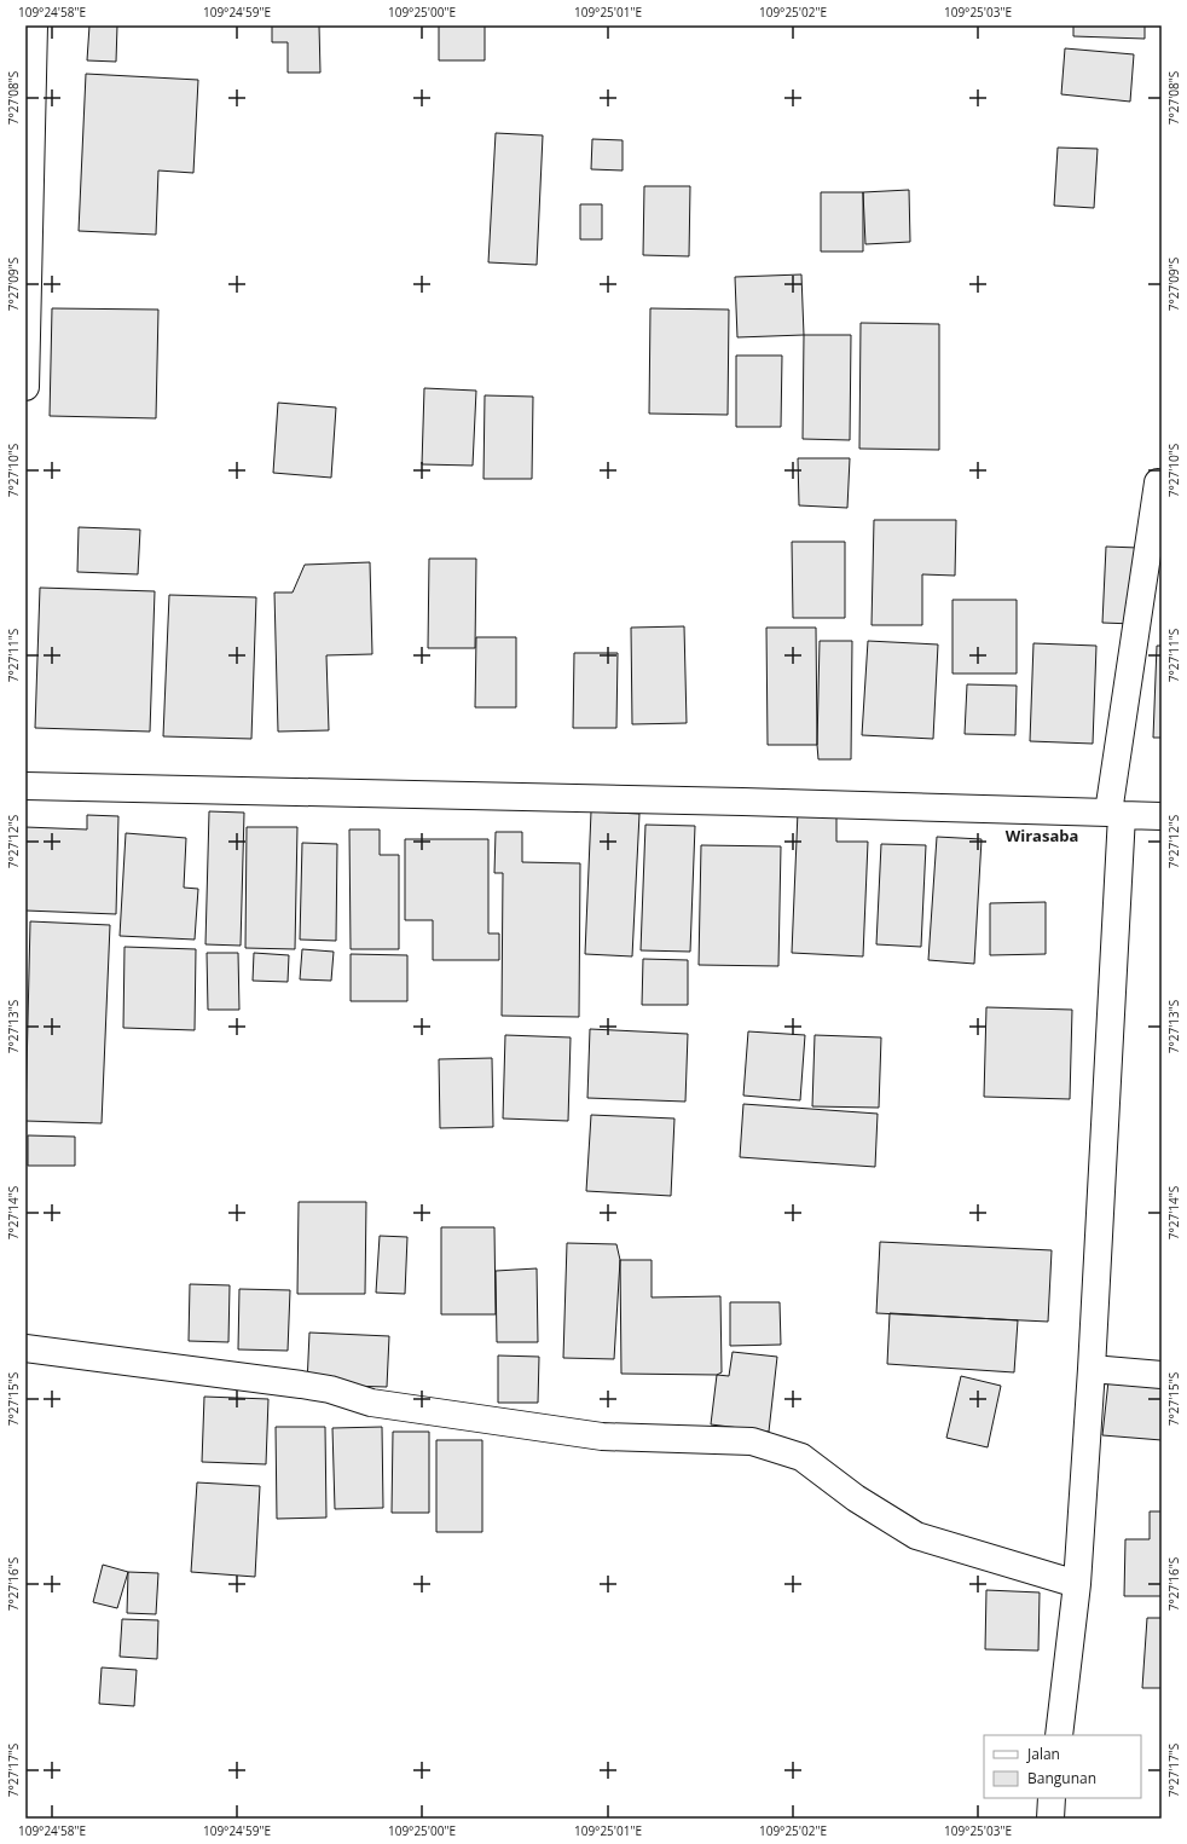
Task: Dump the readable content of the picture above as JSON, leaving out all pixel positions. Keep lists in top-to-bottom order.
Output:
{
  "districts": ["Wirasaba"],
  "legend": ["Jalan", "Bangunan"],
  "coordinates": [
    "109°24'58\"E",
    "109°24'59\"E",
    "109°25'00\"E",
    "109°25'01\"E",
    "109°25'02\"E",
    "109°25'03\"E",
    "7°27'08\"S",
    "7°27'09\"S",
    "7°27'10\"S",
    "7°27'11\"S",
    "7°27'12\"S",
    "7°27'13\"S",
    "7°27'14\"S",
    "7°27'15\"S",
    "7°27'16\"S",
    "7°27'17\"S"
  ]
}
